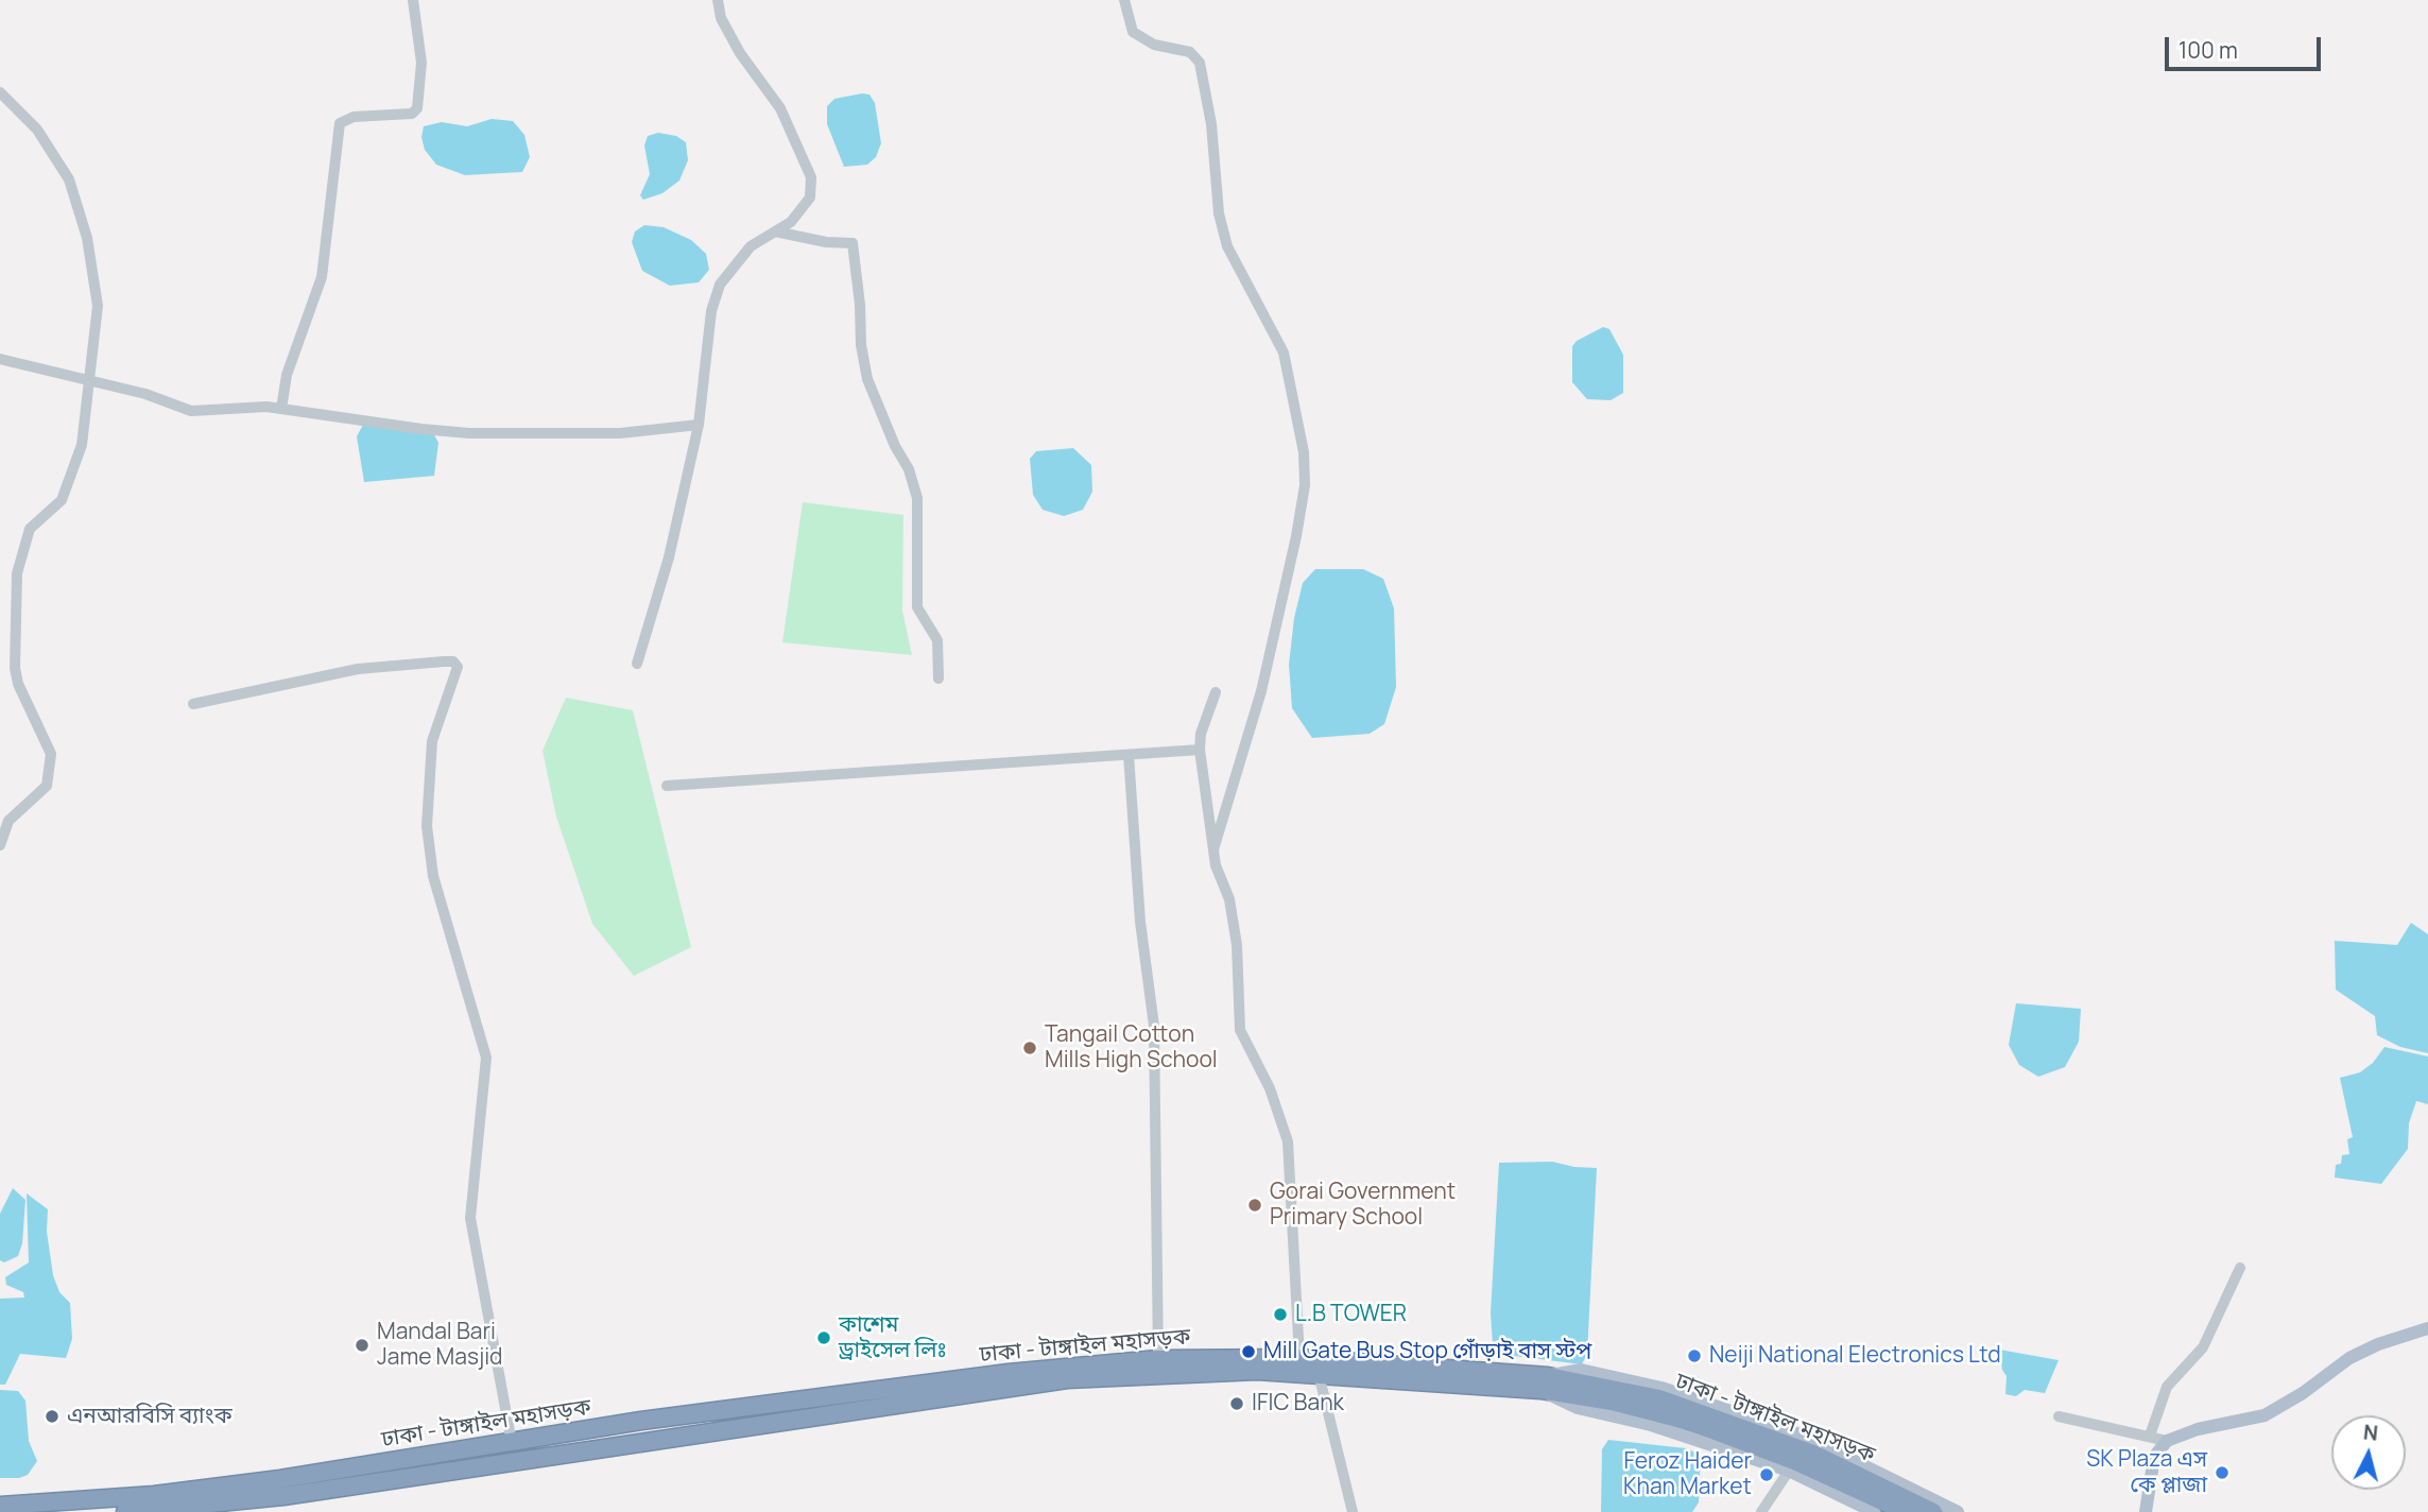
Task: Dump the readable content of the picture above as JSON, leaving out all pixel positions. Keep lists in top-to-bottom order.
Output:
{
  "streets": {
    "highway": ["ঢাকা - টাঙ্গাইল মহাসড়ক"]
  },
  "places": [
    "Tangail Cotton Mills High School",
    "Gorai Government Primary School",
    "L.B TOWER",
    "কাশেম ড্রাইসেল লিঃ",
    "Mandal Bari Jame Masjid",
    "Mill Gate Bus Stop গোঁড়াই বাস স্টপ",
    "Neiji National Electronics Ltd",
    "IFIC Bank",
    "এনআরবিসি ব্যাংক",
    "SK Plaza এস কে প্লাজা",
    "Feroz Haider Khan Market"
  ],
  "scale_bar": "100 m",
  "north": "top"
}
